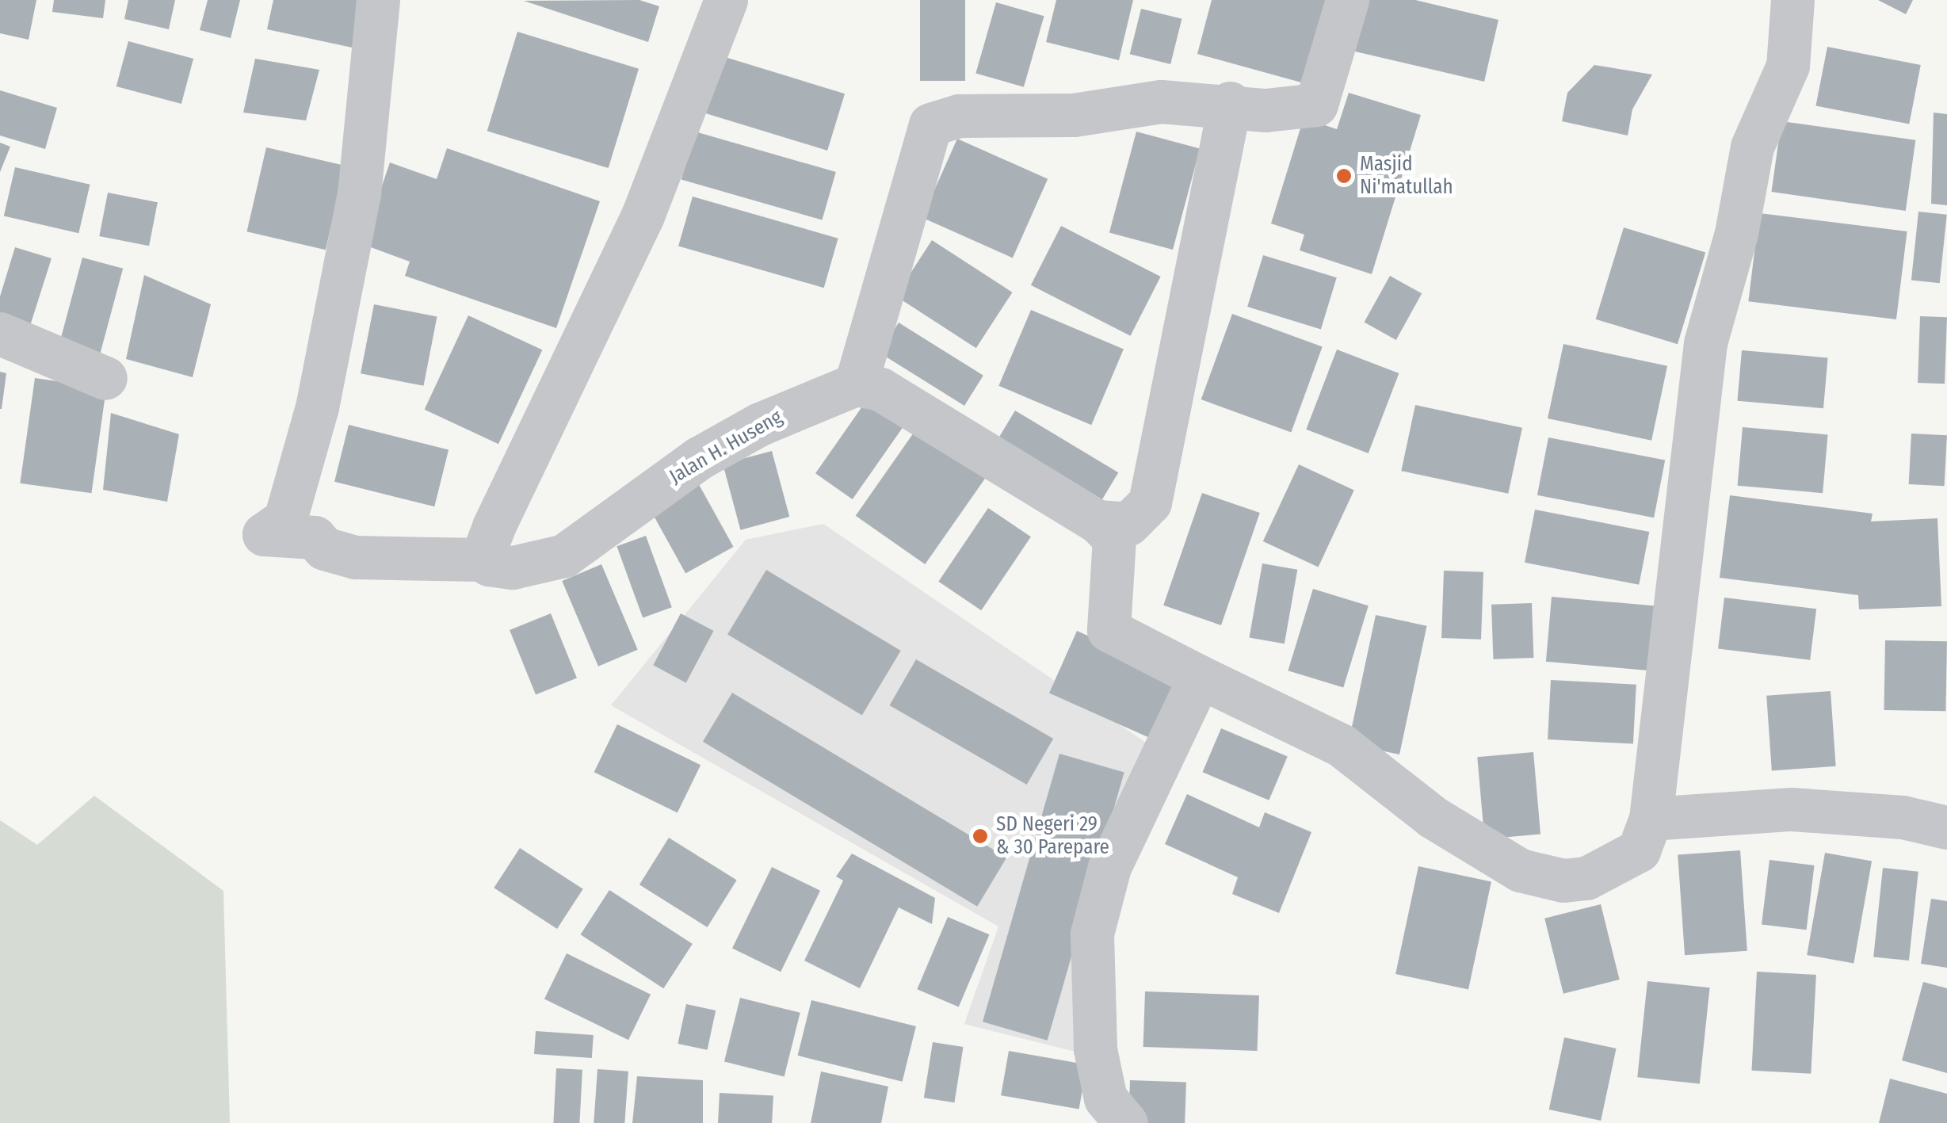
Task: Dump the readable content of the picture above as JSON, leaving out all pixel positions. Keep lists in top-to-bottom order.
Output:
{
  "streets": {
    "street": ["Jalan H. Huseng"]
  },
  "places": ["Masjid Ni'matullah", "SD Negeri 29 & 30 Parepare"]
}
